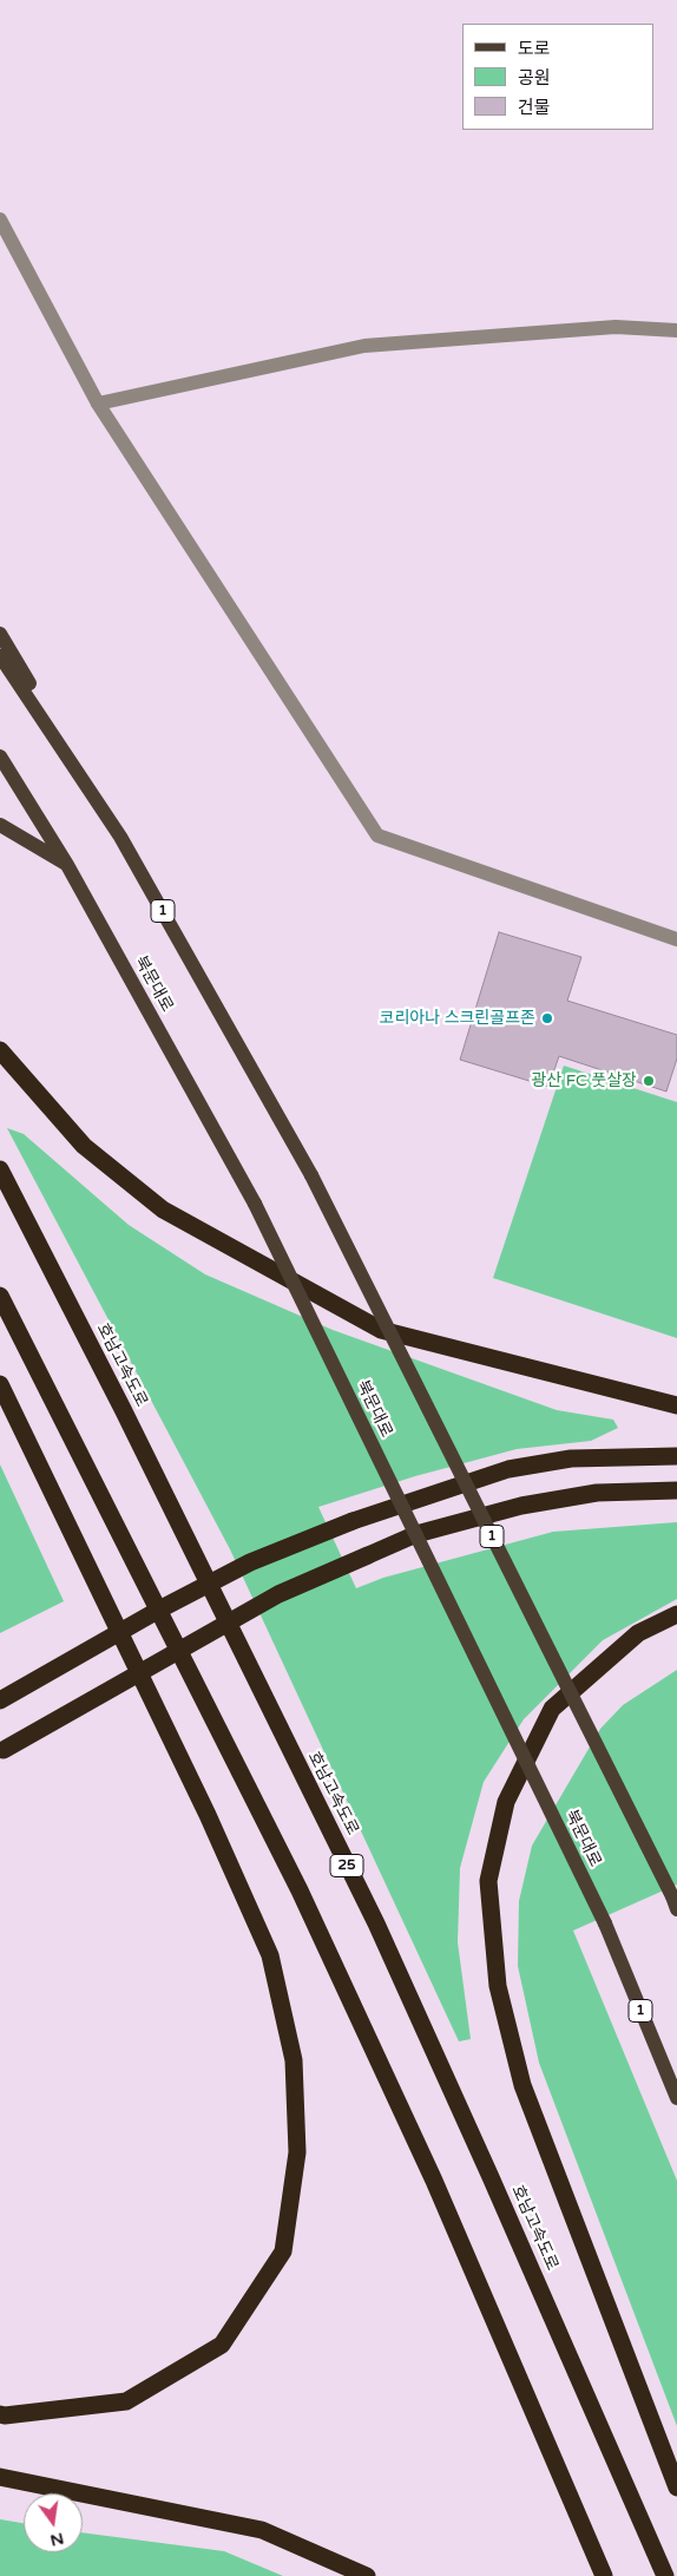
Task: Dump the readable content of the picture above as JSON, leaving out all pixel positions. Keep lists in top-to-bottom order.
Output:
{
  "streets": {
    "highway": ["호남고속도로", "25"],
    "main road": ["1", "북문대로"]
  },
  "places": ["코리아나 스크린골프존", "광산 FC 풋살장"],
  "legend": ["도로", "공원", "건물"],
  "north": "bottom"
}
